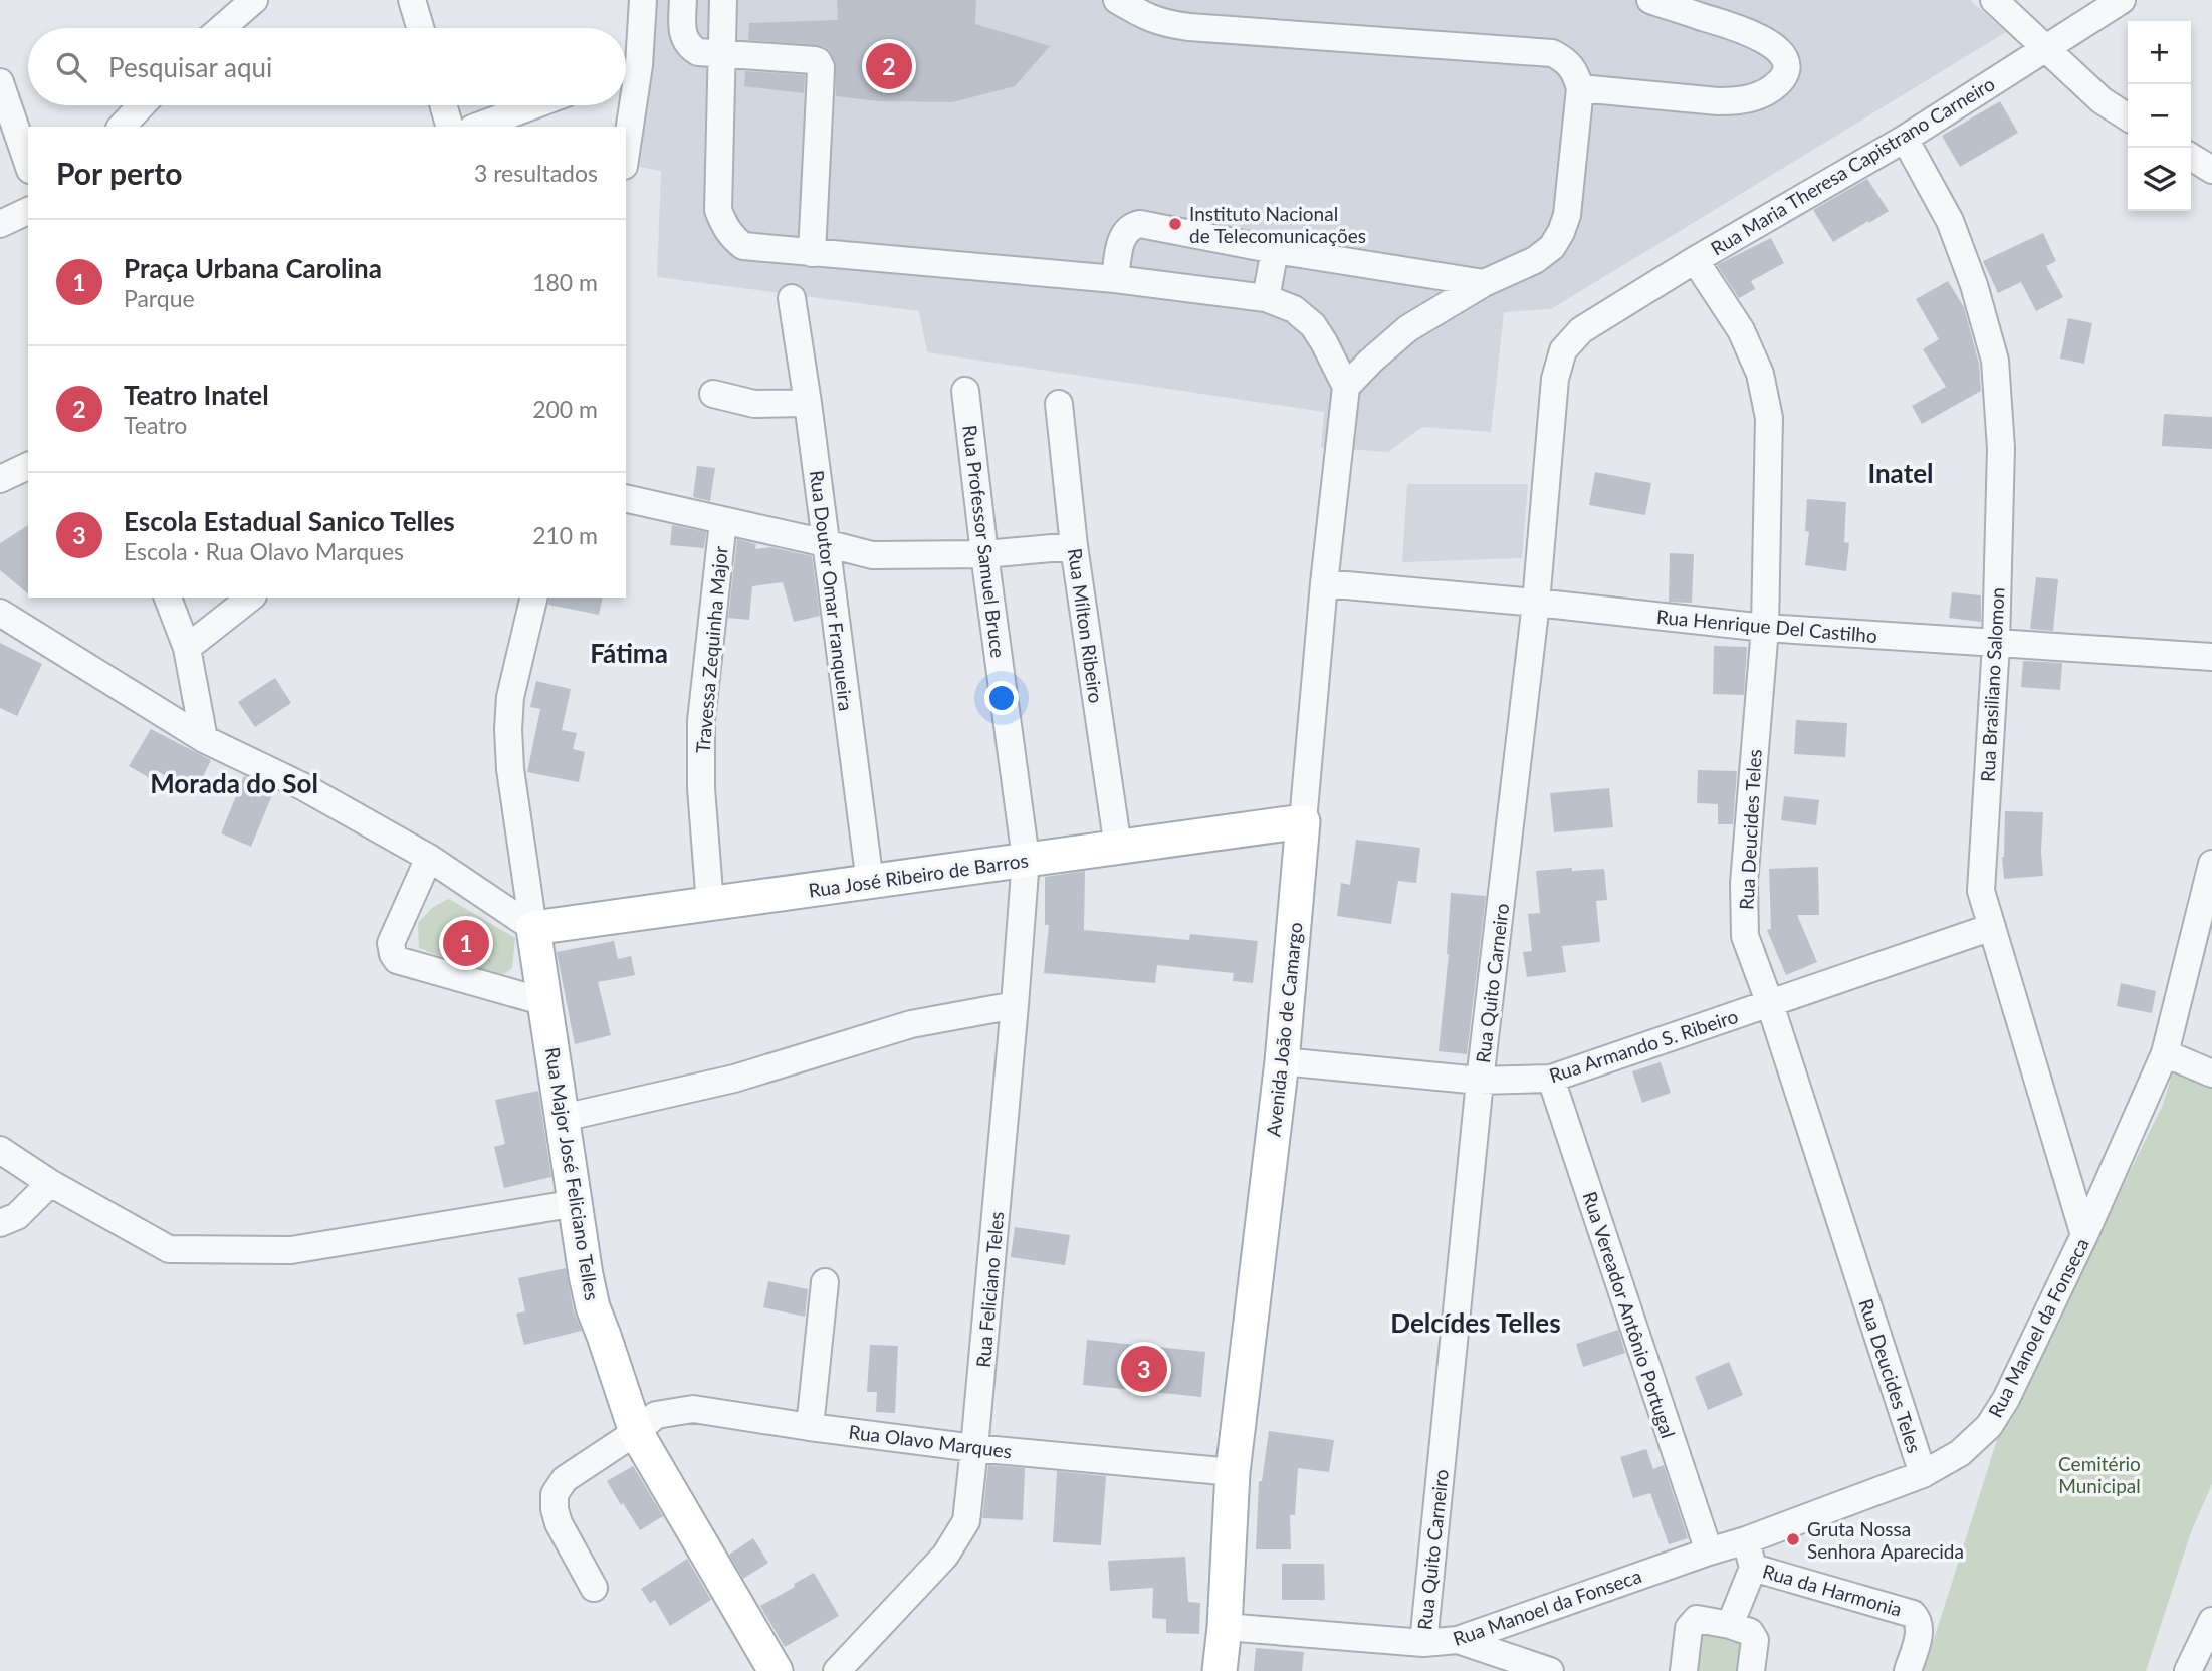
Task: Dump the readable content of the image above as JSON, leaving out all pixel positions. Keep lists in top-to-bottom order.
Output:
{
  "streets": {
    "main road": ["Rua José Ribeiro de Barros", "Avenida João de Camargo", "Rua Major José Feliciano Telles"],
    "street": [
      "Rua Maria Theresa Capistrano Carneiro",
      "Rua Professor Samuel Bruce",
      "Rua Doutor Omar Franqueira",
      "Rua Mílton Ribeiro",
      "Rua Henrique Del Castilho",
      "Travessa Zequinha Major",
      "Rua Brasiliano Salomon",
      "Rua Deucides Teles",
      "Rua Quito Carneiro",
      "Rua Armando S. Ribeiro",
      "Rua Feliciano Teles",
      "Rua Vereador Antônio Portugal",
      "Rua Manoel da Fonseca",
      "Rua Olavo Marques",
      "Rua da Harmonia"
    ]
  },
  "crossings": [
    ["Rua Maria Theresa Capistrano Carneiro", "Rua Brasiliano Salomon"],
    ["Rua Maria Theresa Capistrano Carneiro", "Rua Deucides Teles"],
    ["Rua Maria Theresa Capistrano Carneiro", "Rua Quito Carneiro"],
    ["Rua Professor Samuel Bruce", "Rua José Ribeiro de Barros"],
    ["Rua Professor Samuel Bruce", "Rua Feliciano Teles"],
    ["Rua Doutor Omar Franqueira", "Rua José Ribeiro de Barros"],
    ["Rua Mílton Ribeiro", "Rua José Ribeiro de Barros"],
    ["Rua Henrique Del Castilho", "Rua Brasiliano Salomon"],
    ["Rua Henrique Del Castilho", "Rua Deucides Teles"],
    ["Rua Henrique Del Castilho", "Rua Quito Carneiro"],
    ["Rua Henrique Del Castilho", "Avenida João de Camargo"],
    ["Travessa Zequinha Major", "Rua José Ribeiro de Barros"],
    ["Rua Brasiliano Salomon", "Rua Armando S. Ribeiro"],
    ["Rua Brasiliano Salomon", "Rua Manoel da Fonseca"],
    ["Rua Deucides Teles", "Rua Armando S. Ribeiro"],
    ["Rua Deucides Teles", "Rua Manoel da Fonseca"],
    ["Rua José Ribeiro de Barros", "Avenida João de Camargo"],
    ["Rua José Ribeiro de Barros", "Rua Major José Feliciano Telles"],
    ["Rua José Ribeiro de Barros", "Rua Feliciano Teles"],
    ["Rua Quito Carneiro", "Rua Armando S. Ribeiro"],
    ["Rua Quito Carneiro", "Rua Manoel da Fonseca"],
    ["Avenida João de Camargo", "Rua Armando S. Ribeiro"],
    ["Avenida João de Camargo", "Rua Manoel da Fonseca"],
    ["Avenida João de Camargo", "Rua Olavo Marques"],
    ["Rua Armando S. Ribeiro", "Rua Vereador Antônio Portugal"],
    ["Rua Major José Feliciano Telles", "Rua Olavo Marques"],
    ["Rua Feliciano Teles", "Rua Olavo Marques"],
    ["Rua Vereador Antônio Portugal", "Rua Manoel da Fonseca"],
    ["Rua Manoel da Fonseca", "Rua da Harmonia"]
  ],
  "districts": [
    "Inatel",
    "Fátima",
    "Morada do Sol",
    "Delcídes Telles"
  ],
  "parks": ["Cemitério Municipal"],
  "places": ["Instituto Nacional de Telecomunicações", "Gruta Nossa Senhora Aparecida"],
  "page": {
    "map_buttons": ["+", "−"],
    "search": "Pesquisar aqui",
    "pins": ["2", "1", "3"],
    "heading": ["Por perto", "3 resultados"],
    "list": [
      {
        "mark": "1",
        "name": "Praça Urbana Carolina",
        "note": "Parque",
        "value": "180 m"
      },
      {
        "mark": "2",
        "name": "Teatro Inatel",
        "note": "Teatro",
        "value": "200 m"
      },
      {
        "mark": "3",
        "name": "Escola Estadual Sanico Telles",
        "note": "Escola · Rua Olavo Marques",
        "value": "210 m"
      }
    ]
  }
}
